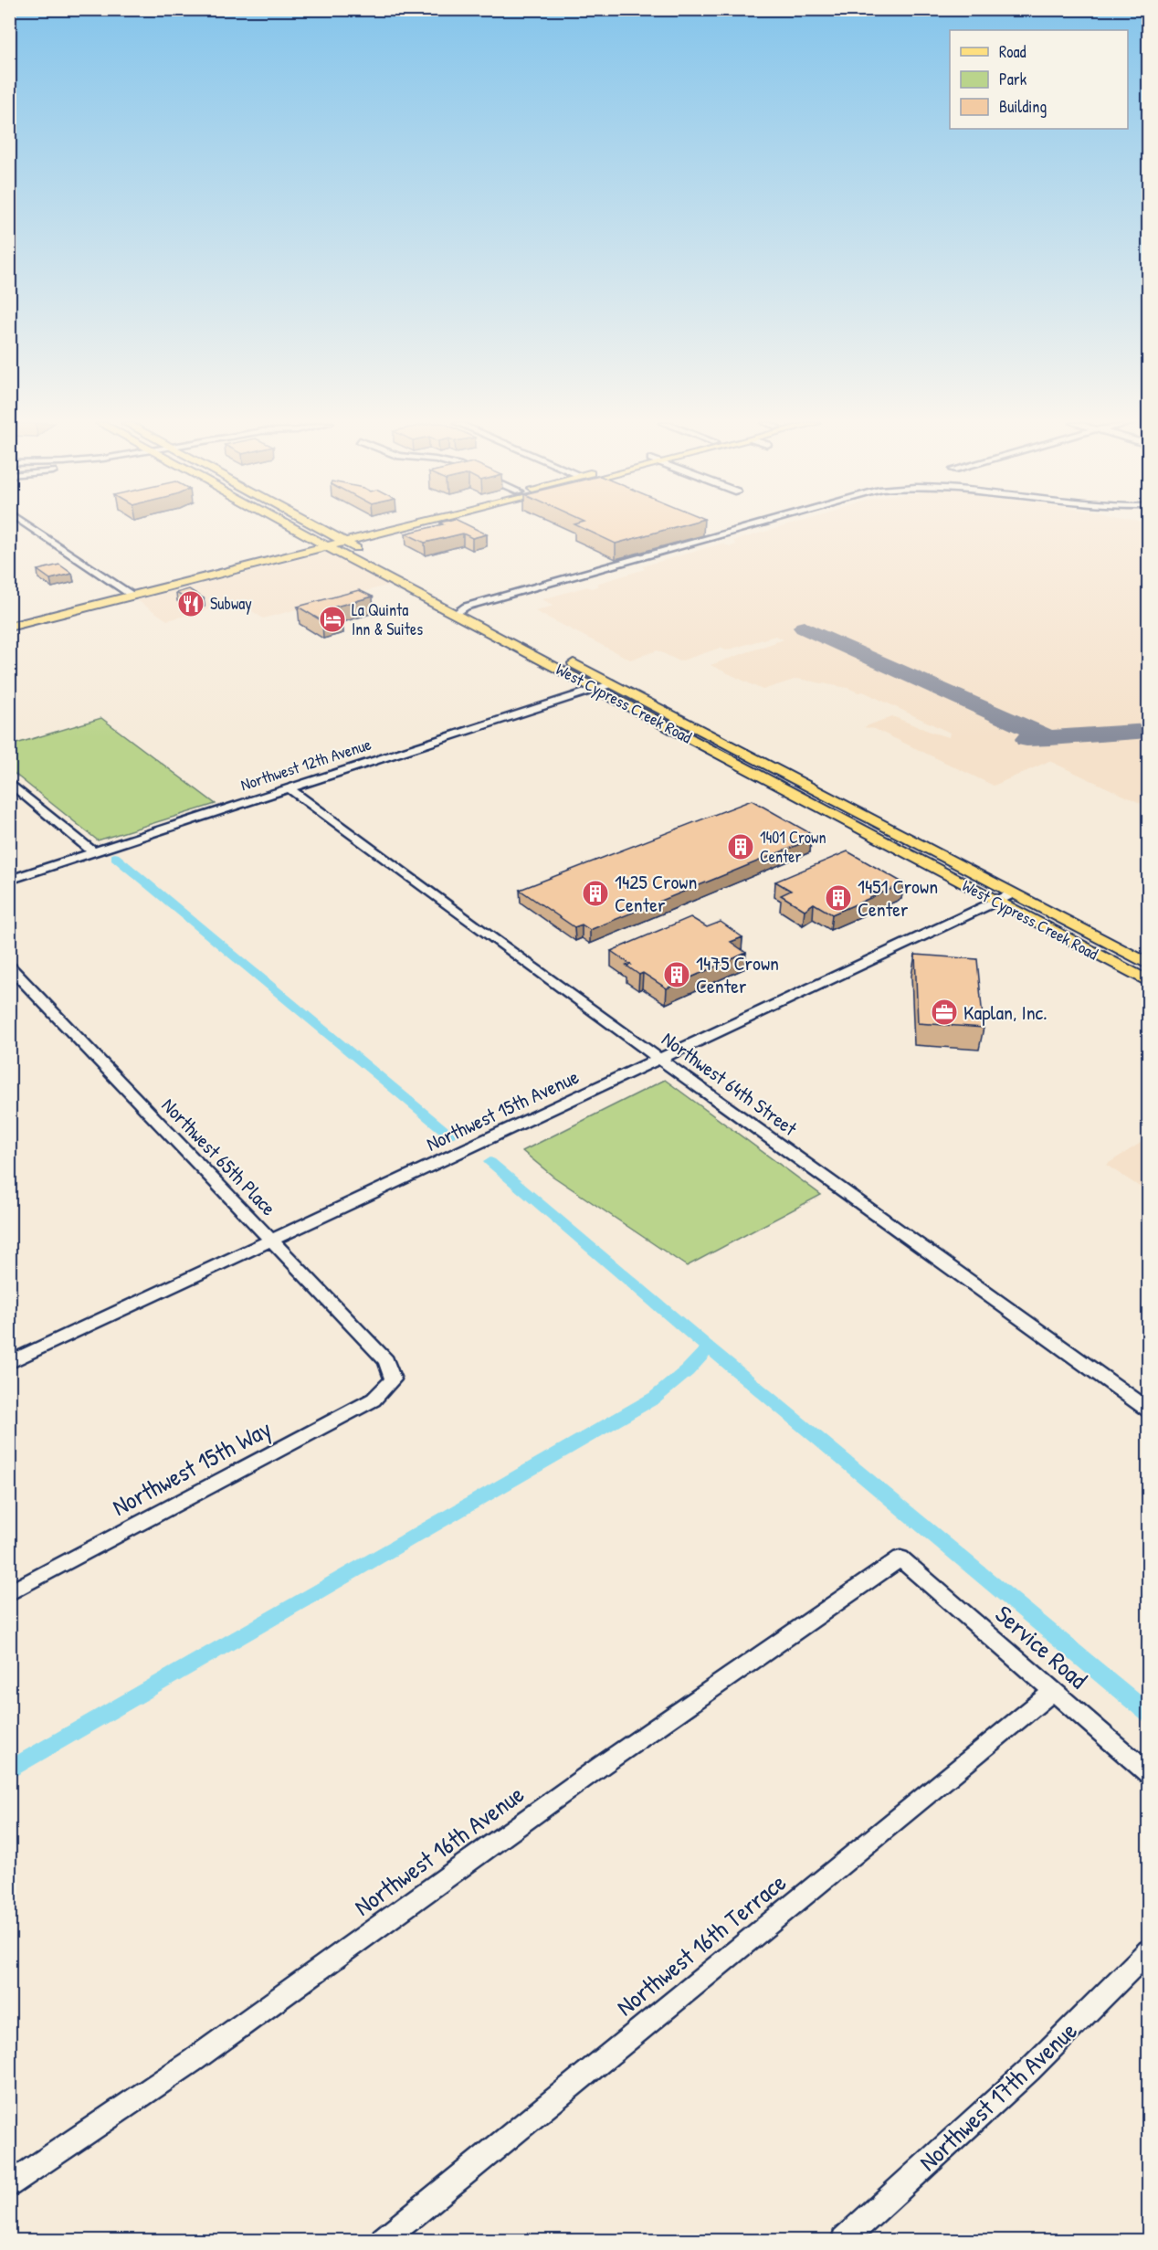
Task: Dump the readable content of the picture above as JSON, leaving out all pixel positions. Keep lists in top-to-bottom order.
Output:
{
  "streets": {
    "main road": ["West Cypress Creek Road"],
    "street": [
      "Northwest 12th Avenue",
      "Northwest 64th Street",
      "Northwest 15th Avenue",
      "Northwest 65th Place",
      "Northwest 15th Way",
      "Service Road",
      "Northwest 16th Avenue",
      "Northwest 16th Terrace",
      "Northwest 17th Avenue"
    ]
  },
  "crossings": [
    ["West Cypress Creek Road", "Northwest 12th Avenue"],
    ["West Cypress Creek Road", "Northwest 15th Avenue"],
    ["Northwest 12th Avenue", "Northwest 64th Street"],
    ["Northwest 64th Street", "Northwest 15th Avenue"],
    ["Northwest 15th Avenue", "Northwest 65th Place"],
    ["Northwest 65th Place", "Northwest 15th Way"],
    ["Service Road", "Northwest 16th Avenue"],
    ["Service Road", "Northwest 16th Terrace"]
  ],
  "places": {
    "restaurant": ["Subway"],
    "hotel": ["La Quinta Inn & Suites"],
    "building": [
      "1401 Crown Center",
      "1425 Crown Center",
      "1451 Crown Center",
      "1475 Crown Center"
    ],
    "office": ["Kaplan, Inc."]
  },
  "legend": ["Road", "Park", "Building"]
}
